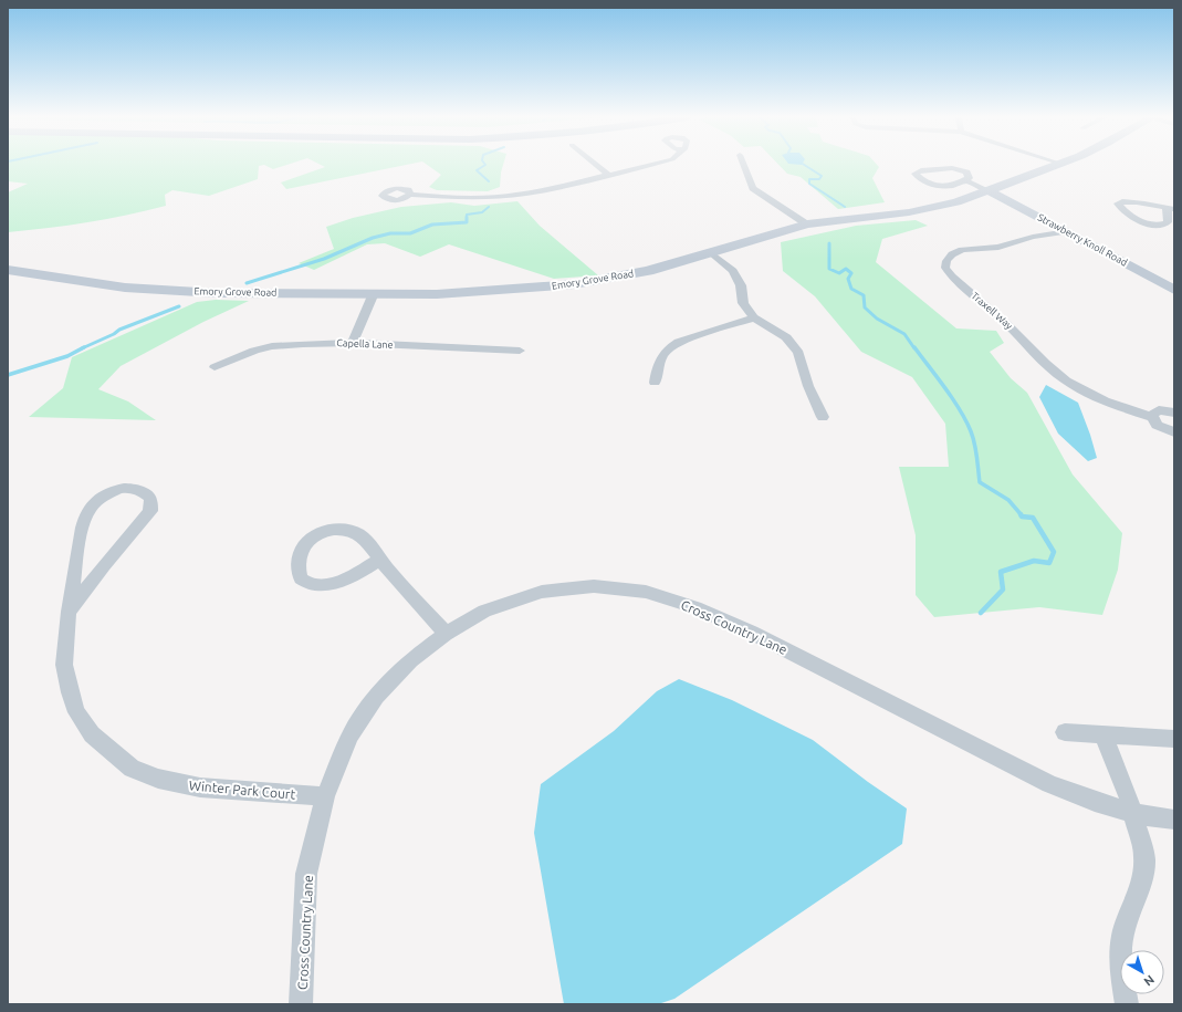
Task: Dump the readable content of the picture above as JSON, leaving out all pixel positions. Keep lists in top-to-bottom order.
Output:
{
  "streets": {
    "street": [
      "Strawberry Knoll Road",
      "Emory Grove Road",
      "Traxell Way",
      "Capella Lane",
      "Cross Country Lane",
      "Winter Park Court"
    ]
  },
  "crossings": [
    ["Strawberry Knoll Road", "Emory Grove Road"],
    ["Strawberry Knoll Road", "Traxell Way"],
    ["Cross Country Lane", "Winter Park Court"]
  ],
  "north": "bottom right"
}
